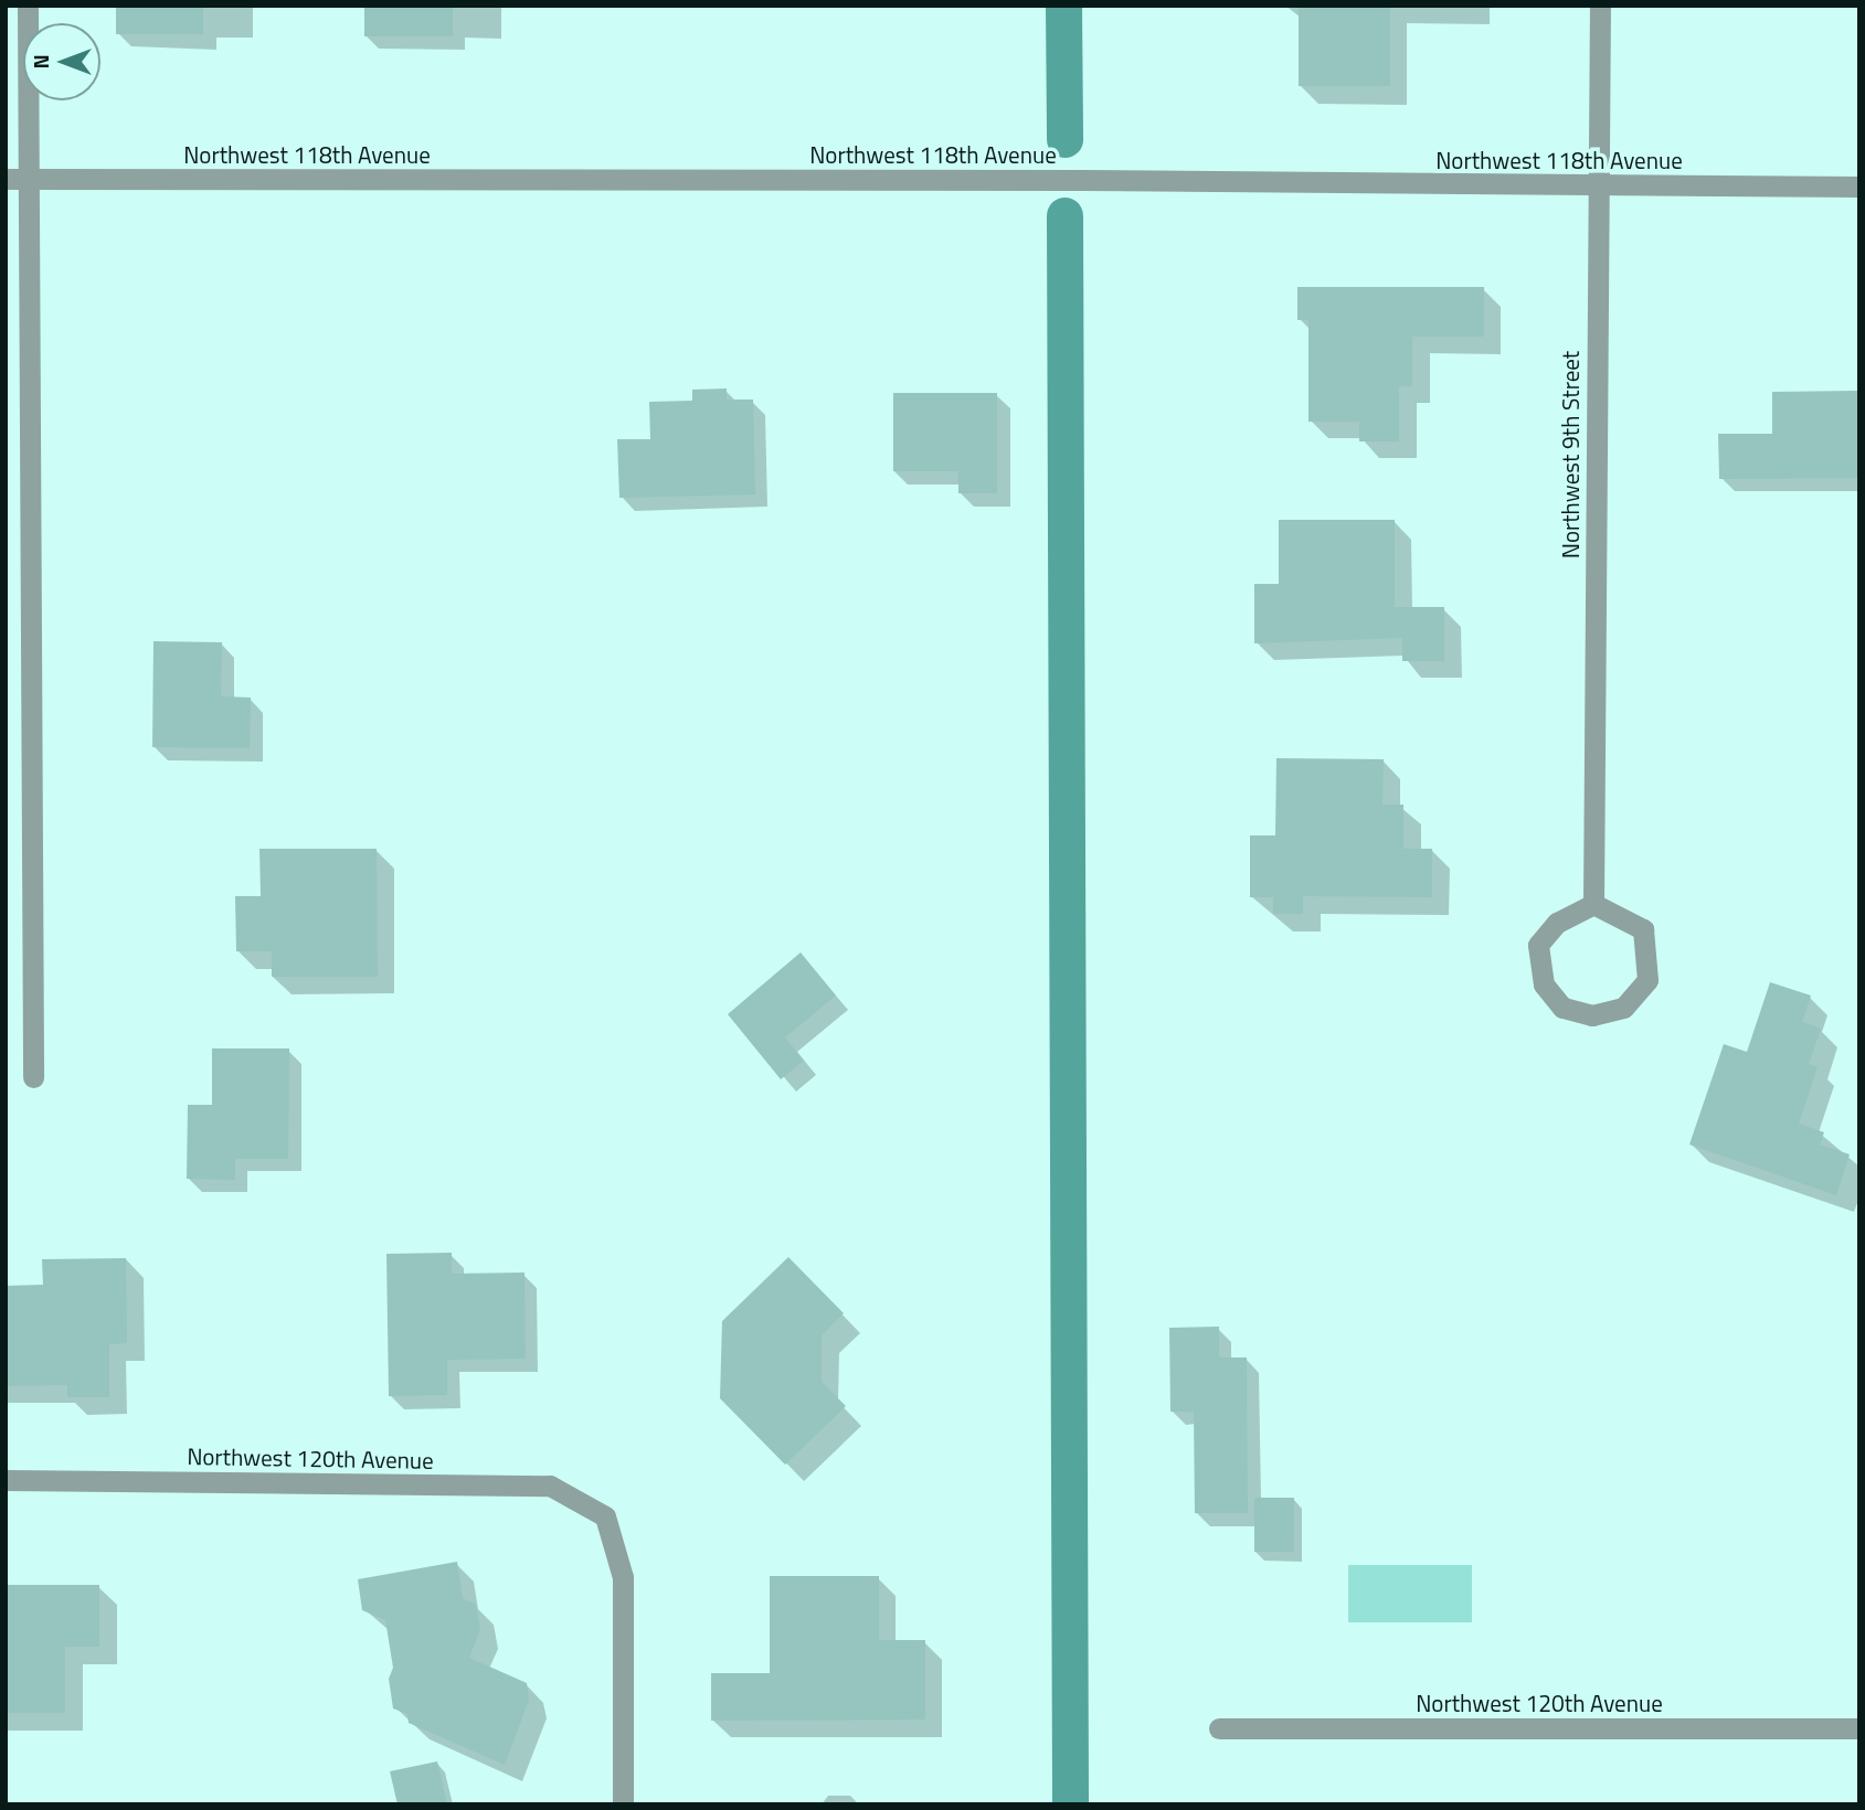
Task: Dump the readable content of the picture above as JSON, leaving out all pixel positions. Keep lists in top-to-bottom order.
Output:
{
  "streets": {
    "street": ["Northwest 118th Avenue", "Northwest 9th Street", "Northwest 120th Avenue"]
  },
  "crossings": [
    ["Northwest 118th Avenue", "Northwest 9th Street"]
  ],
  "north": "left"
}
